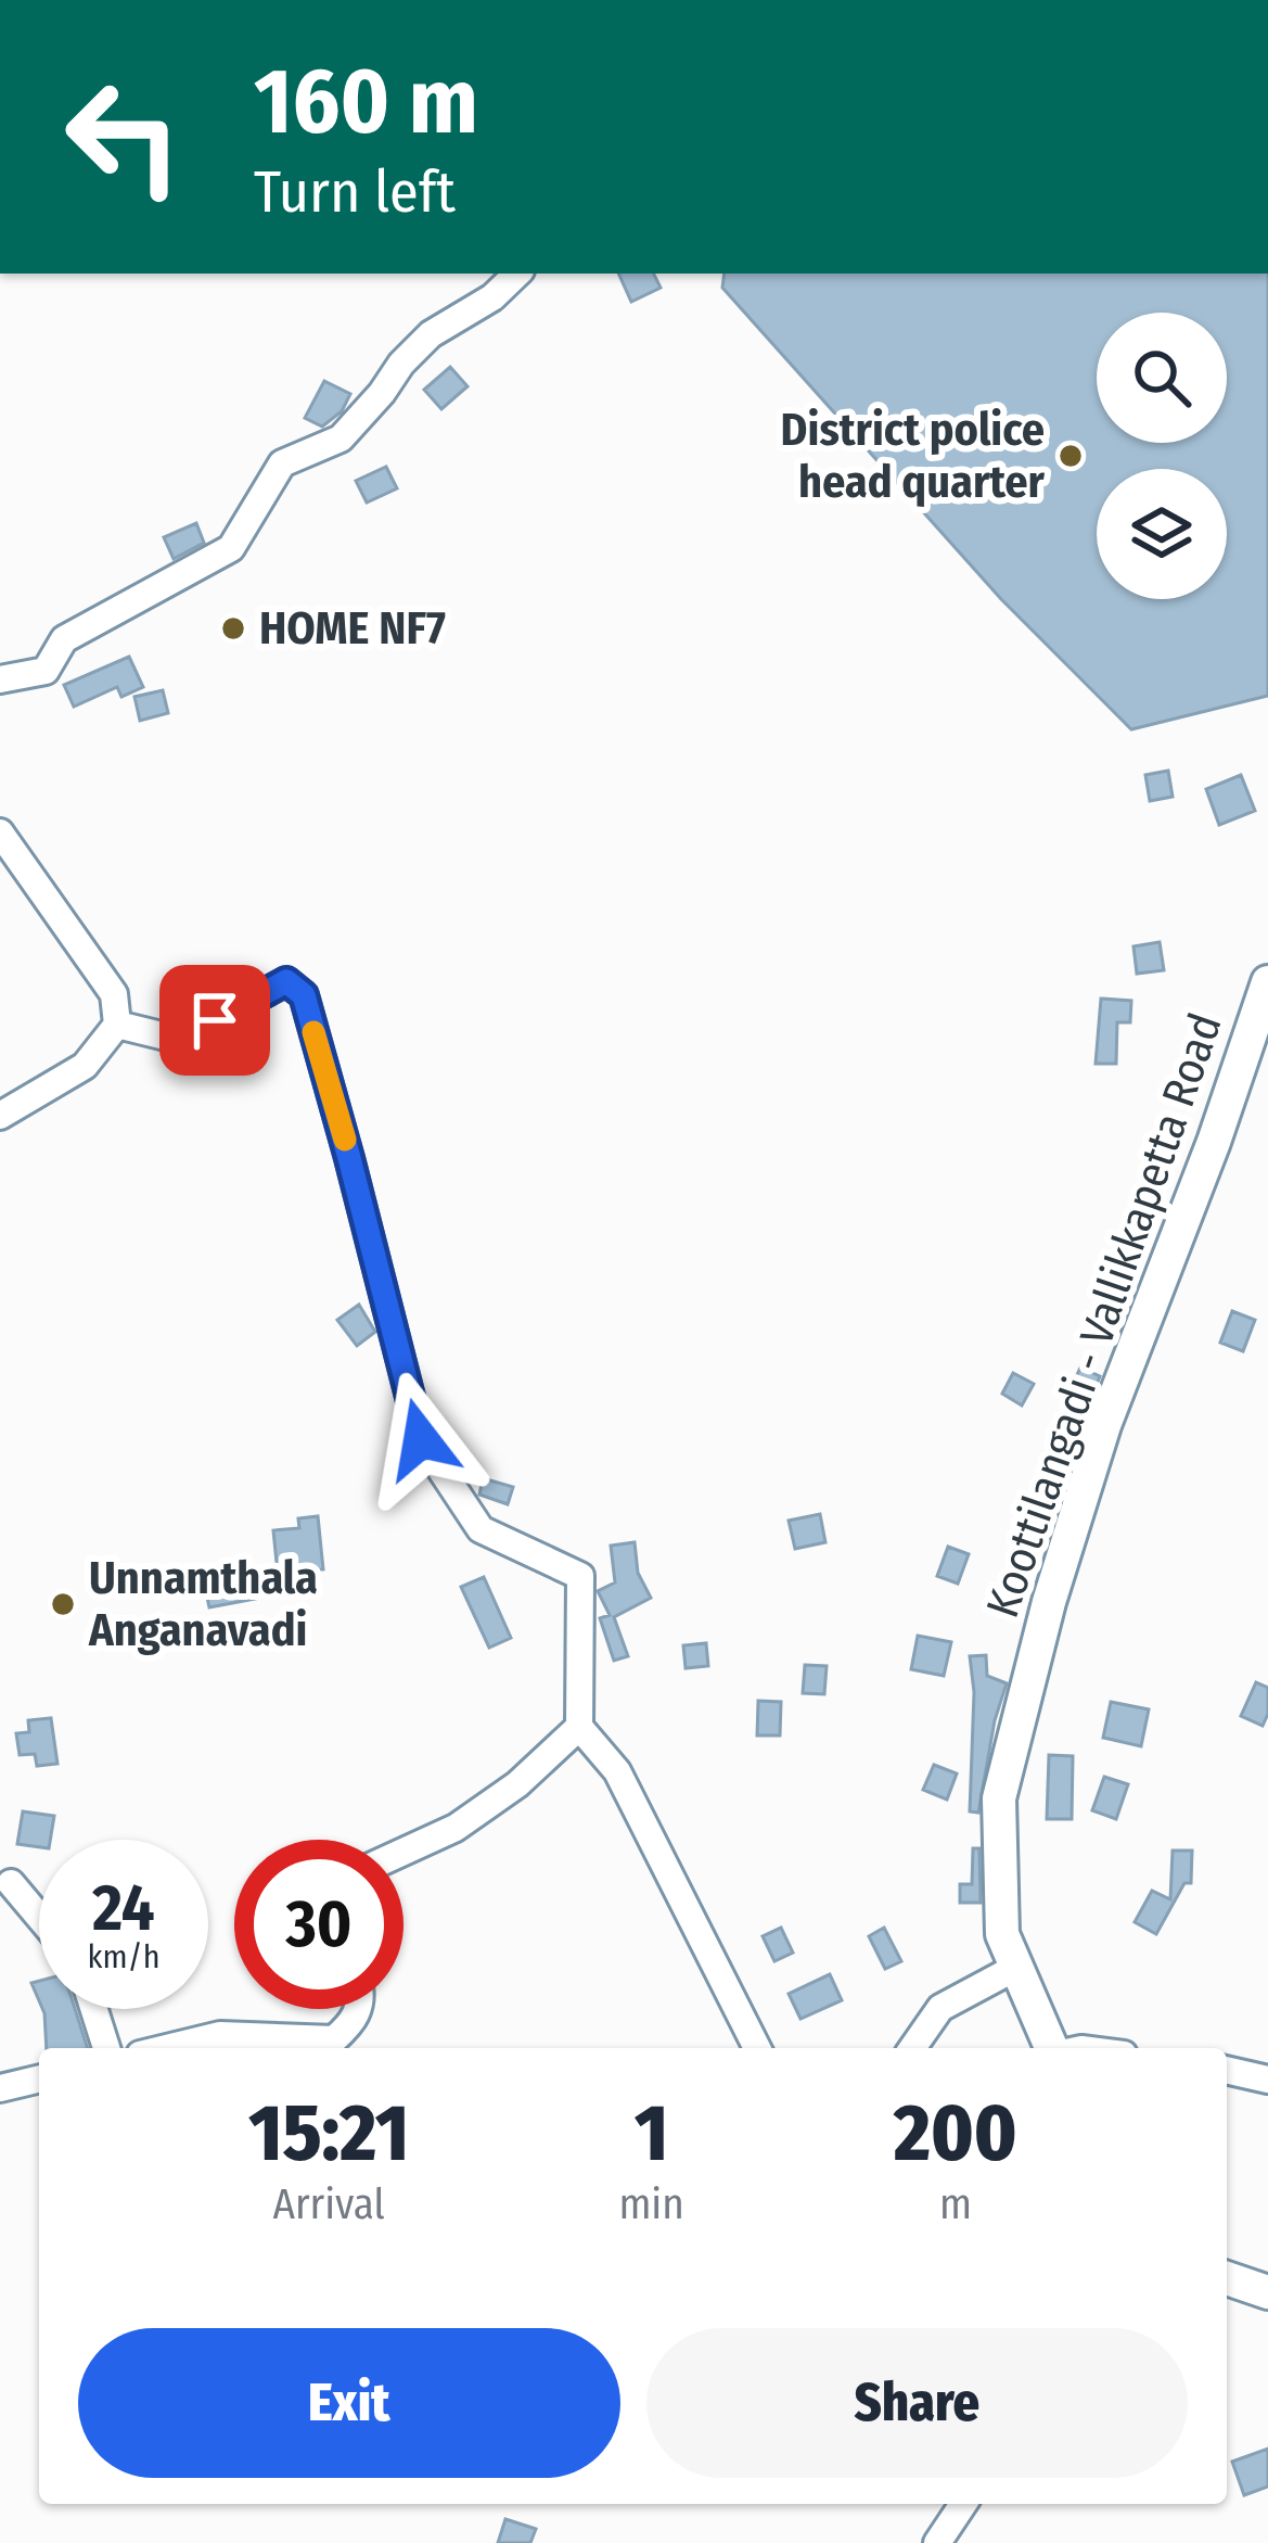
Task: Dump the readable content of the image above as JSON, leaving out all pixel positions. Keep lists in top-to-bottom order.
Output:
{
  "streets": {
    "main road": ["Koottilangadi - Vallikkapetta Road"]
  },
  "places": ["District police head quarter", "HOME NF7", "Unnamthala Anganavadi"],
  "page": {
    "turn": ["160 m", "Turn left"],
    "speed": "24 km/h",
    "limit": "30",
    "eta": [
      "15:21",
      "Arrival",
      "1",
      "min",
      "200",
      "m"
    ],
    "buttons": ["Exit", "Share"]
  }
}
